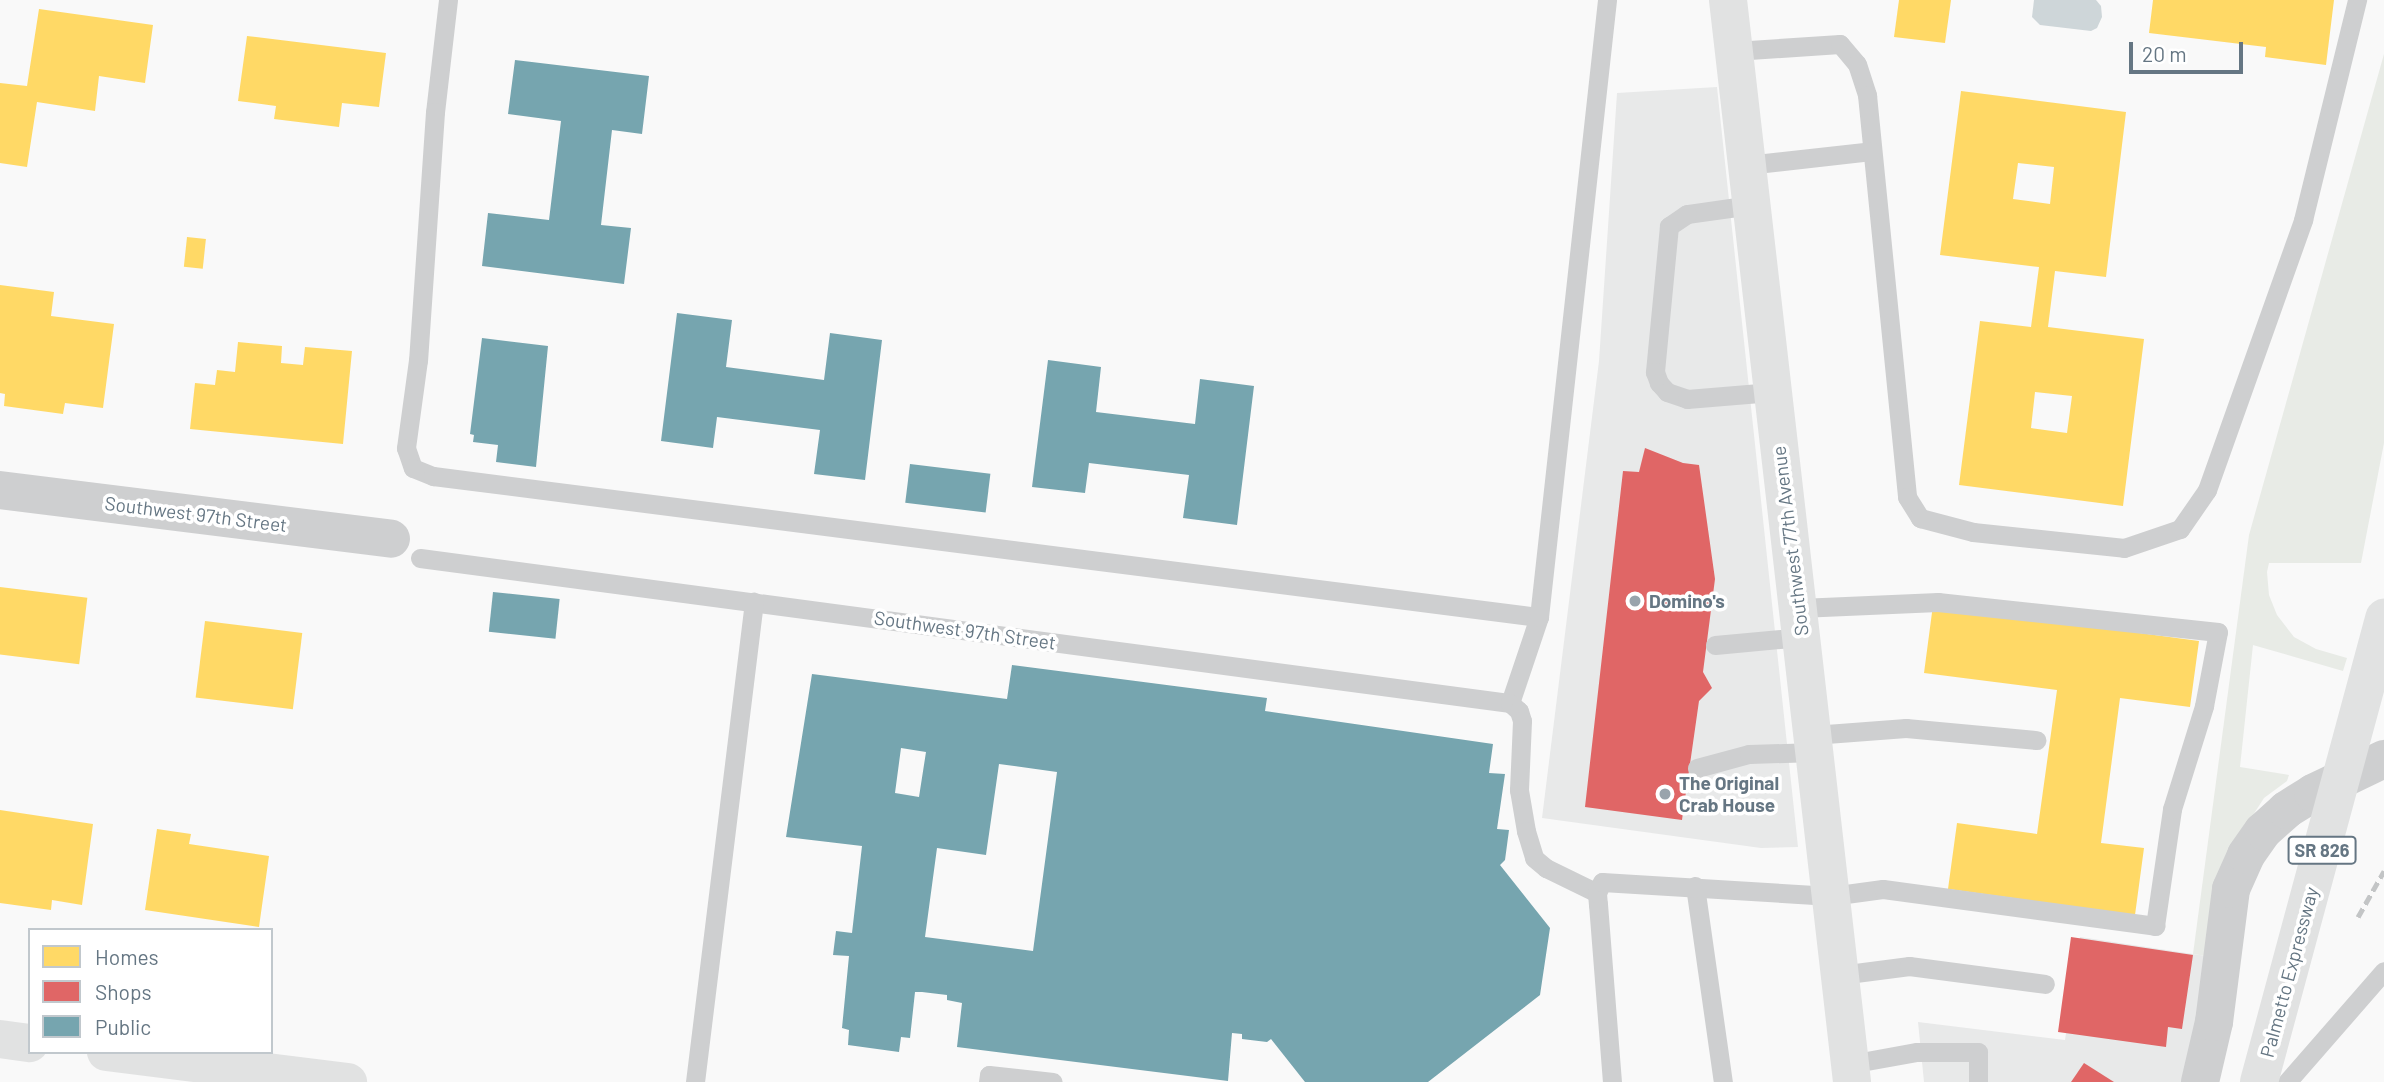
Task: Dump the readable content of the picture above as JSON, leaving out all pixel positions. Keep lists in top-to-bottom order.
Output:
{
  "streets": {
    "main road": ["Southwest 77th Avenue", "SR 826", "Palmetto Expressway"],
    "street": ["Southwest 97th Street"]
  },
  "places": ["Domino's", "The Original Crab House"],
  "legend": ["Homes", "Shops", "Public"],
  "scale_bar": "20 m"
}
